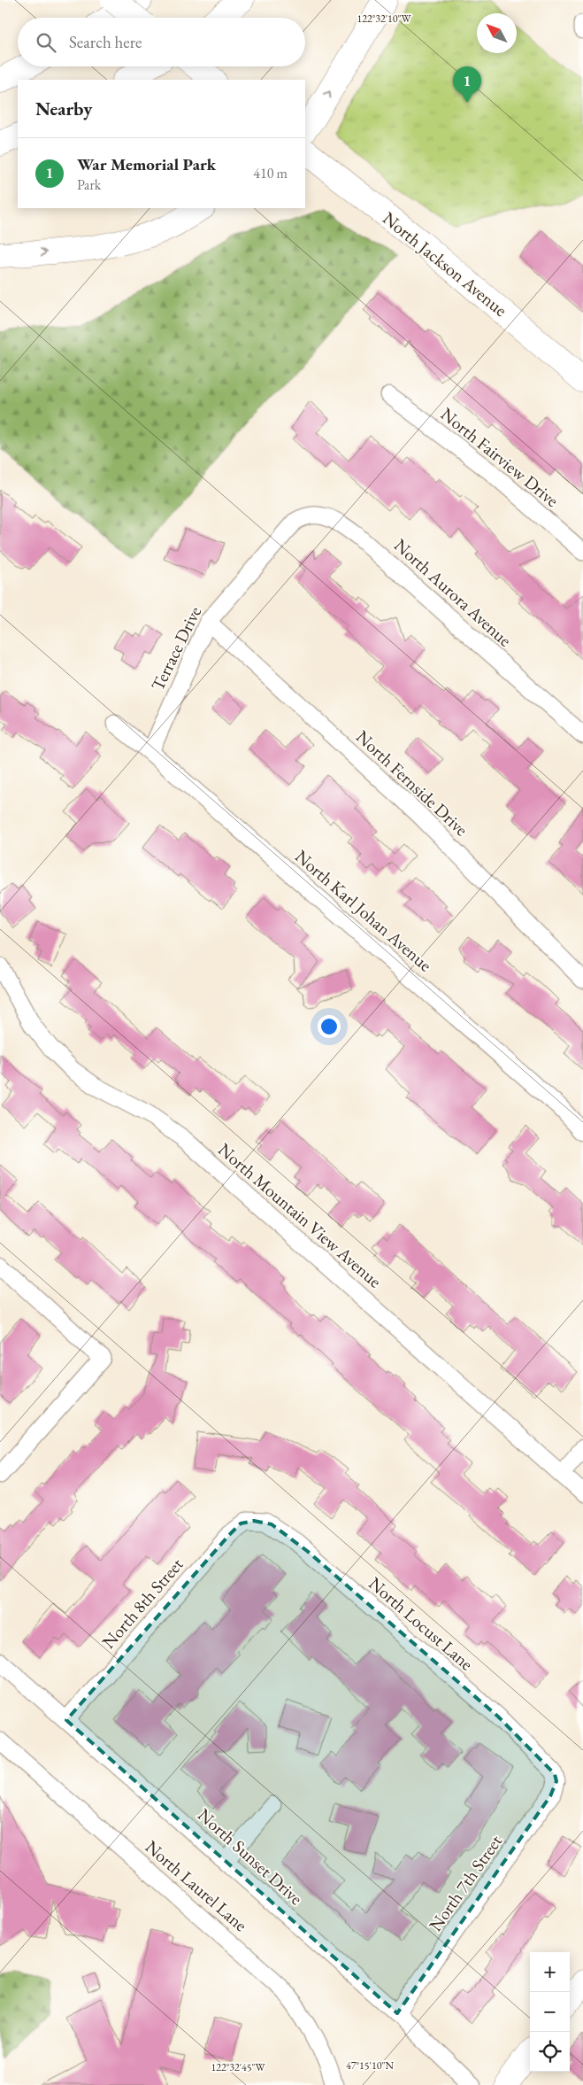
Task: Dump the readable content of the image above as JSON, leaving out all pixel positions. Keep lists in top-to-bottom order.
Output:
{
  "streets": {
    "main road": ["North Jackson Avenue"],
    "street": [
      "North Fairview Drive",
      "North Aurora Avenue",
      "Terrace Drive",
      "North Fernside Drive",
      "North Karl Johan Avenue",
      "North Mountain View Avenue",
      "North 8th Street",
      "North Locust Lane",
      "North Sunset Drive",
      "North 7th Street",
      "North Laurel Lane"
    ]
  },
  "crossings": [
    ["North Aurora Avenue", "Terrace Drive"],
    ["Terrace Drive", "North Fernside Drive"],
    ["Terrace Drive", "North Karl Johan Avenue"],
    ["North 8th Street", "North Locust Lane"],
    ["North 8th Street", "North Sunset Drive"],
    ["North Locust Lane", "North 7th Street"],
    ["North Sunset Drive", "North 7th Street"]
  ],
  "north": "top left",
  "page": {
    "search": "Search here",
    "pins": "1",
    "heading": "Nearby",
    "list": [
      {
        "mark": "1",
        "name": "War Memorial Park",
        "note": "Park",
        "value": "410 m"
      }
    ],
    "map_buttons": ["+", "−"]
  },
  "coordinates": ["122°32'10\"W", "47°15'10\"N", "122°32'45\"W"]
}
